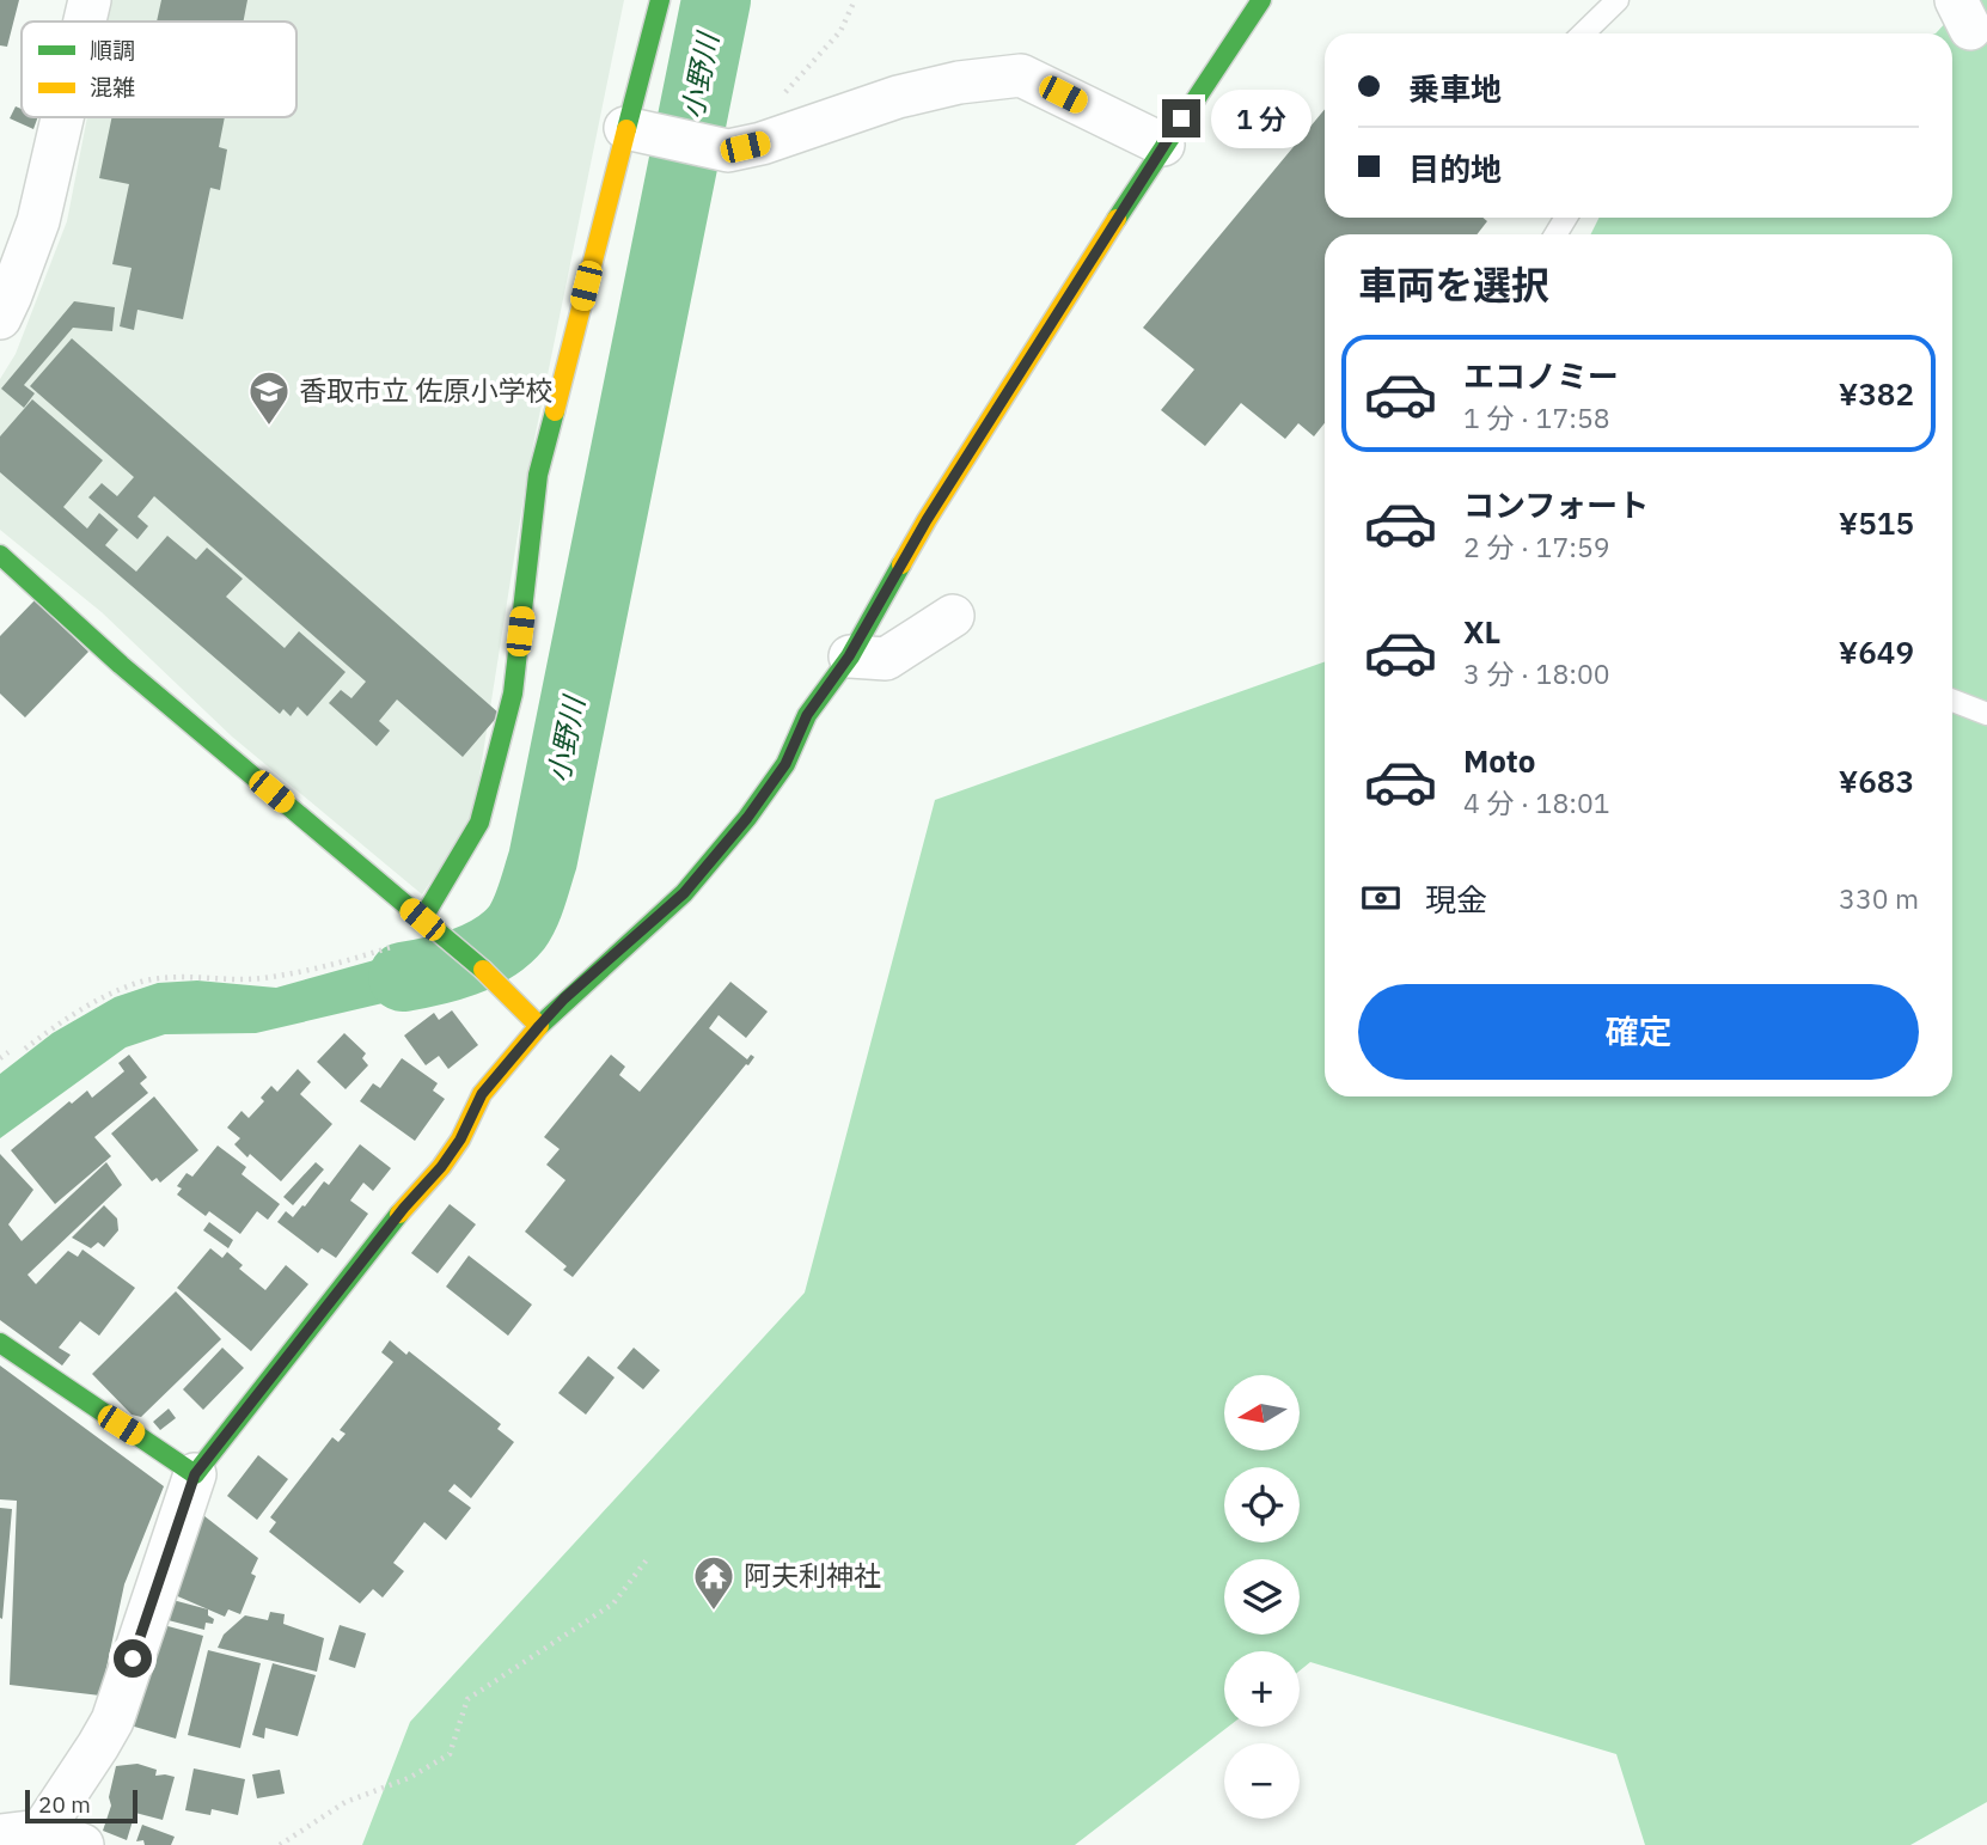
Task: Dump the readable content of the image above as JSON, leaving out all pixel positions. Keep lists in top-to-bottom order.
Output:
{
  "water": ["小野川"],
  "places": {
    "school or university": ["香取市立 佐原小学校"],
    "temple": ["阿夫利神社"]
  },
  "legend": ["順調", "混雑"],
  "scale_bar": "20 m",
  "north": "left",
  "page": {
    "banner": ["乗車地", "目的地"],
    "bubble": "1 分",
    "heading": "車両を選択",
    "list": [
      {
        "name": "エコノミー",
        "note": "1 分 · 17:58",
        "value": "¥382"
      },
      {
        "name": "コンフォート",
        "note": "2 分 · 17:59",
        "value": "¥515"
      },
      {
        "name": "XL",
        "note": "3 分 · 18:00",
        "value": "¥649"
      },
      {
        "name": "Moto",
        "note": "4 分 · 18:01",
        "value": "¥683"
      }
    ],
    "pay": ["現金", "330 m"],
    "buttons": "確定",
    "map_buttons": ["+", "−"],
    "scale": "20 m"
  }
}
